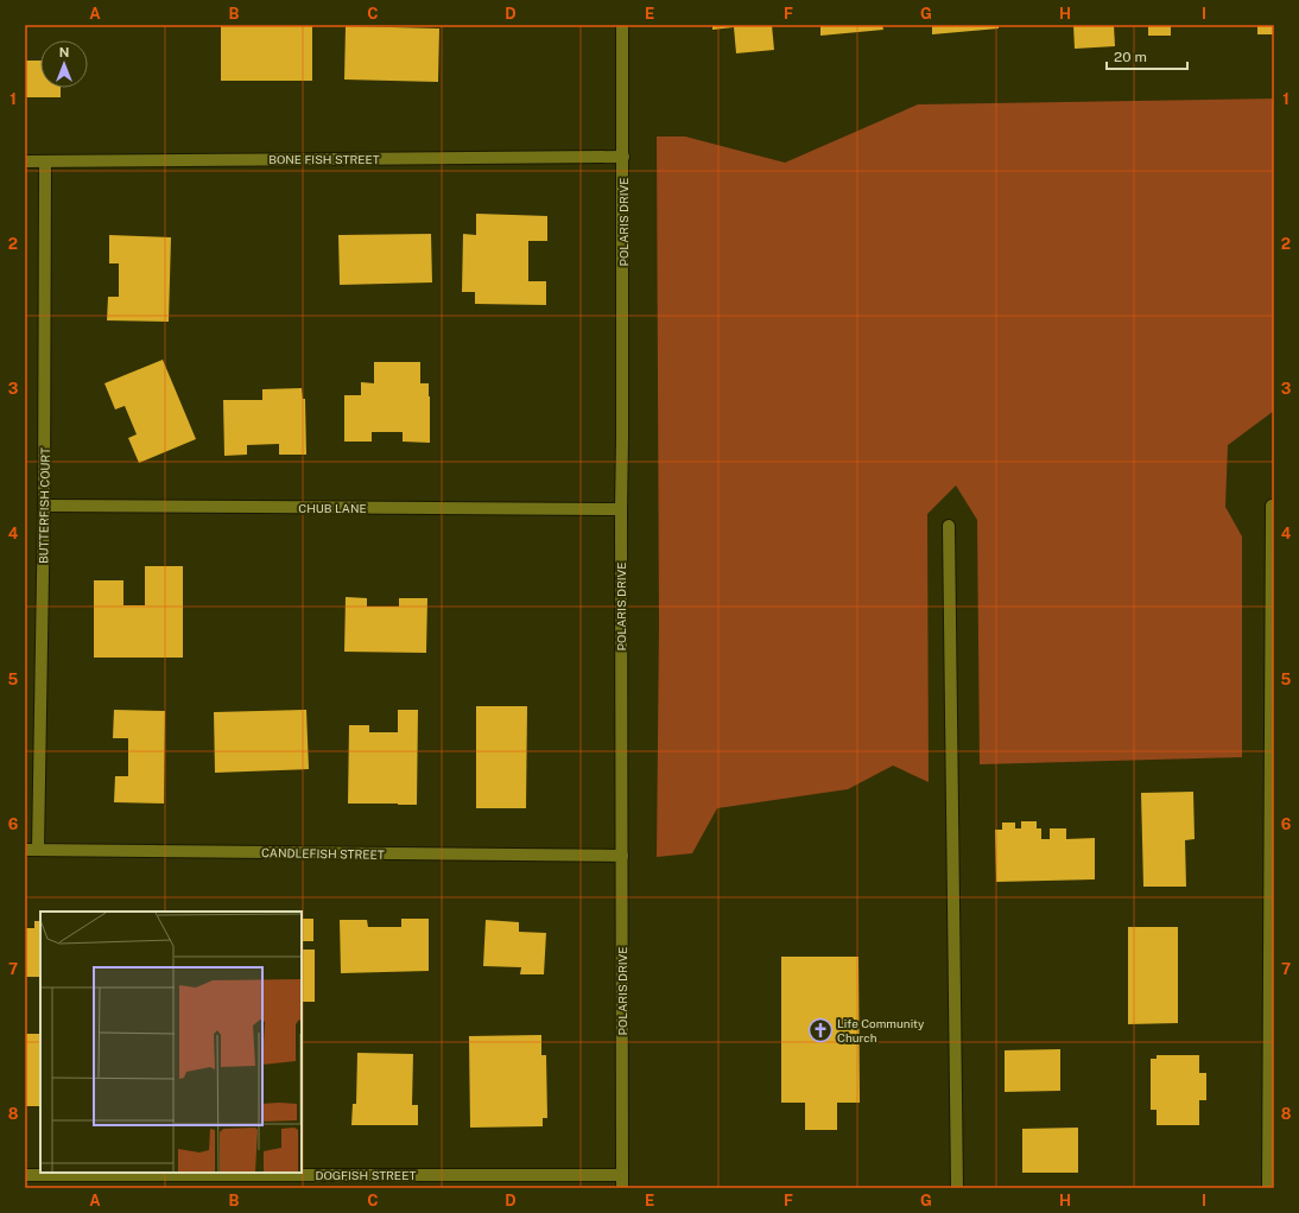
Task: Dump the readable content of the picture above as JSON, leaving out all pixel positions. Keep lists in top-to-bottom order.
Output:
{
  "streets": {
    "street": [
      "BONE FISH STREET",
      "POLARIS DRIVE",
      "BUTTERFISH COURT",
      "CHUB LANE",
      "CANDLEFISH STREET",
      "DOGFISH STREET"
    ]
  },
  "crossings": [
    ["BONE FISH STREET", "POLARIS DRIVE"],
    ["BONE FISH STREET", "BUTTERFISH COURT"],
    ["POLARIS DRIVE", "CHUB LANE"],
    ["POLARIS DRIVE", "CANDLEFISH STREET"],
    ["POLARIS DRIVE", "DOGFISH STREET"],
    ["BUTTERFISH COURT", "CHUB LANE"],
    ["BUTTERFISH COURT", "CANDLEFISH STREET"]
  ],
  "places": {
    "church": ["Life Community Church"]
  },
  "scale_bar": "20 m",
  "north": "top",
  "grid": {
    "columns": [
      "A",
      "B",
      "C",
      "D",
      "E",
      "F",
      "G",
      "H",
      "I"
    ],
    "rows": [
      "1",
      "2",
      "3",
      "4",
      "5",
      "6",
      "7",
      "8"
    ]
  }
}
